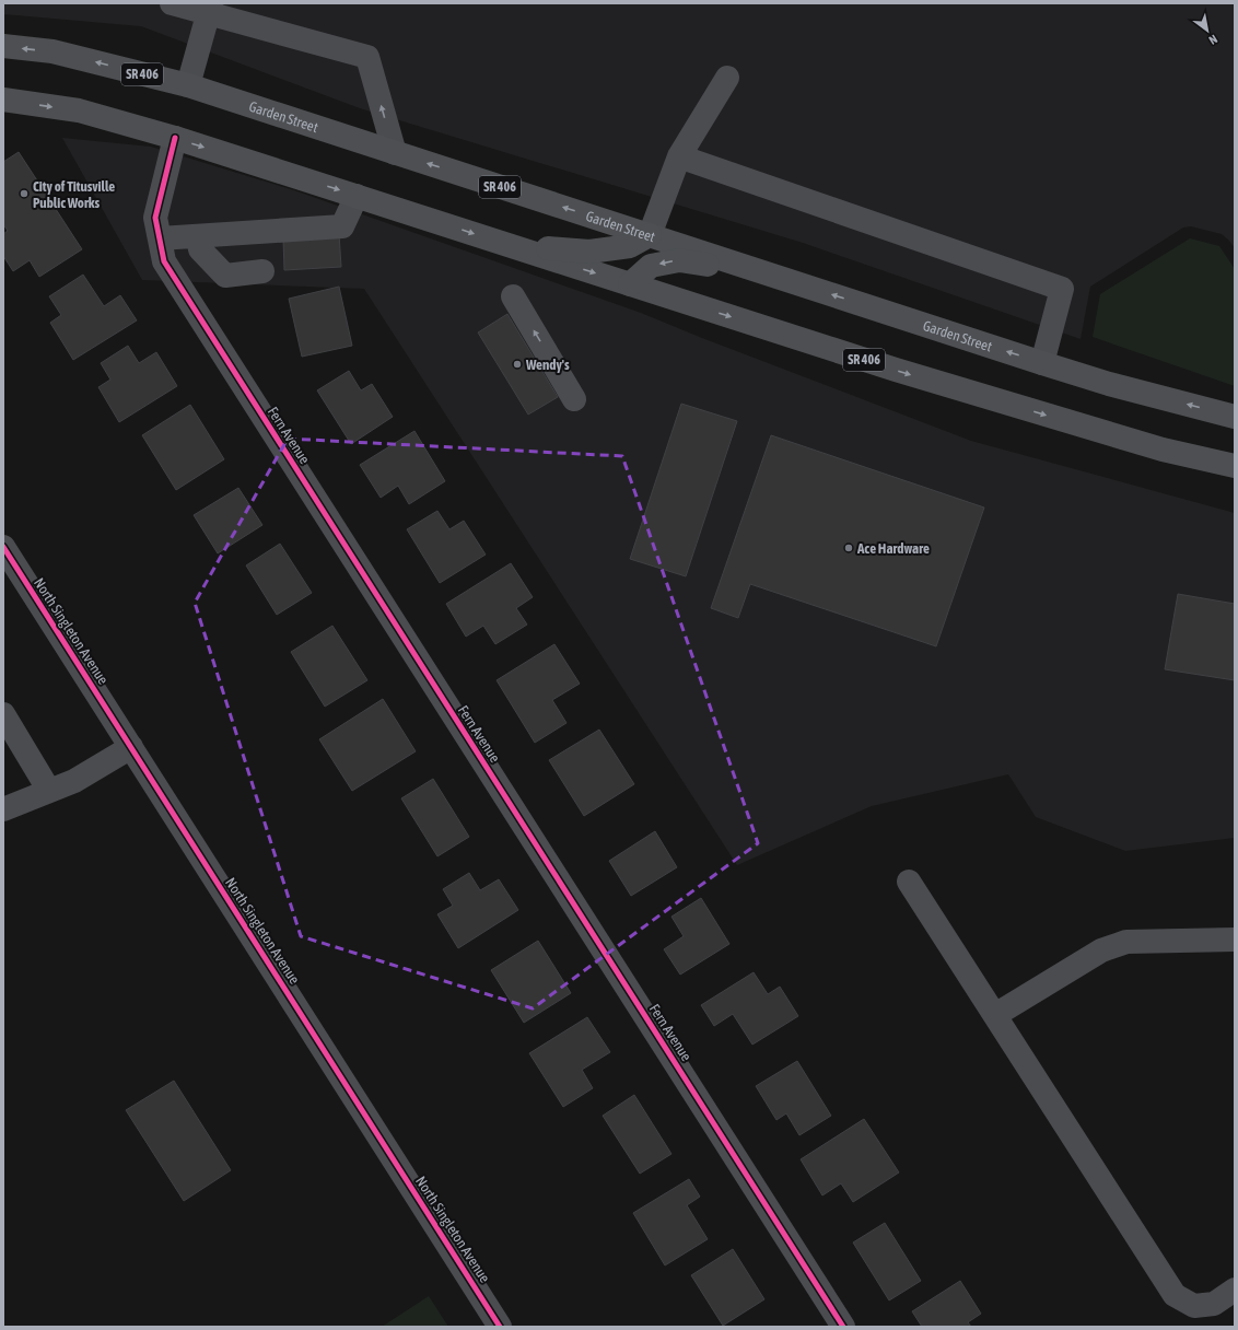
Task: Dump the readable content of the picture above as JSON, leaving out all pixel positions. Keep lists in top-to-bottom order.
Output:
{
  "streets": {
    "main road": ["SR 406", "Garden Street"],
    "street": ["Fern Avenue", "North Singleton Avenue"]
  },
  "crossings": [
    ["SR 406", "Fern Avenue"]
  ],
  "places": ["City of Titusville Public Works", "Wendy's", "Ace Hardware"],
  "north": "bottom right"
}
